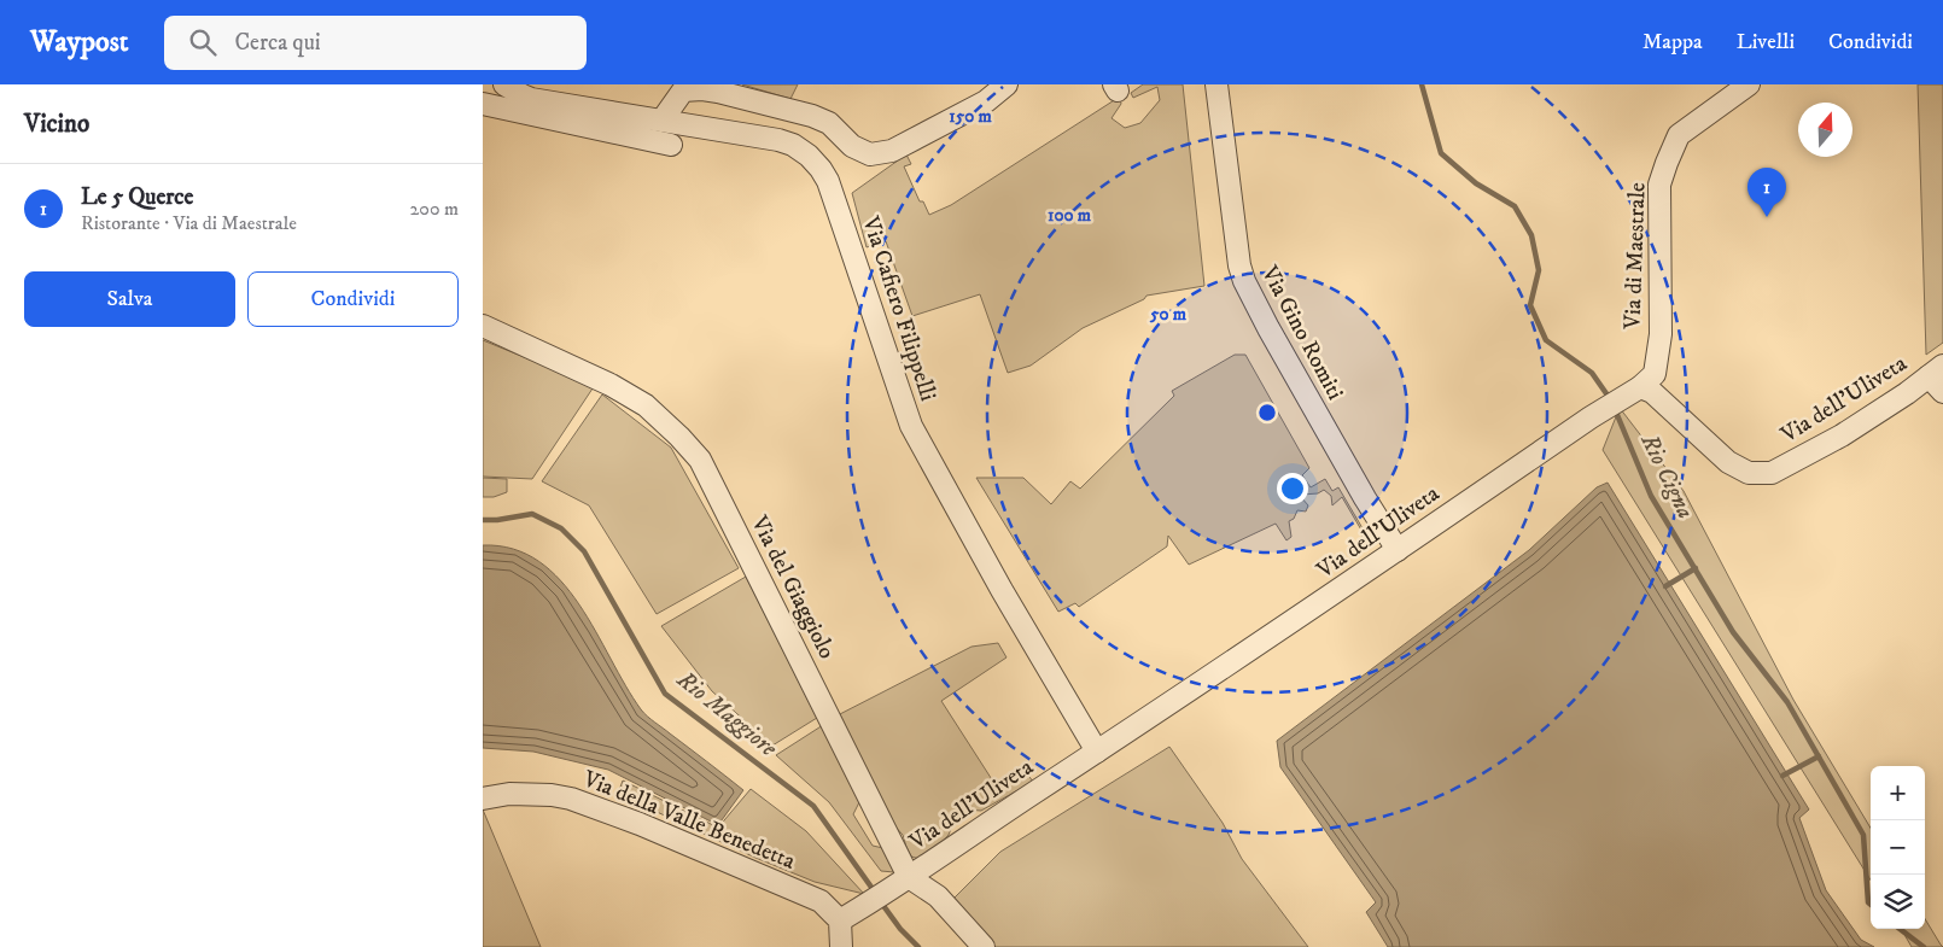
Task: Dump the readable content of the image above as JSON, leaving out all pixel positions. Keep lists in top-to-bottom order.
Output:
{
  "streets": {
    "street": [
      "Via di Maestrale",
      "Via Cafiero Filippelli",
      "Via Gino Romiti",
      "Via dell'Uliveta",
      "Via del Giaggiolo",
      "Via della Valle Benedetta"
    ]
  },
  "crossings": [
    ["Via di Maestrale", "Via dell'Uliveta"],
    ["Via Cafiero Filippelli", "Via dell'Uliveta"],
    ["Via Gino Romiti", "Via dell'Uliveta"],
    ["Via dell'Uliveta", "Via del Giaggiolo"],
    ["Via dell'Uliveta", "Via della Valle Benedetta"]
  ],
  "water": ["Rio Cigna", "Rio Maggiore"],
  "north": "top",
  "page": {
    "header": "Waypost",
    "search": "Cerca qui",
    "nav": ["Mappa", "Livelli", "Condividi"],
    "heading": "Vicino",
    "list": [
      {
        "mark": "1",
        "name": "Le 5 Querce",
        "note": "Ristorante · Via di Maestrale",
        "value": "200 m"
      }
    ],
    "pins": "1",
    "buttons": ["Salva", "Condividi"],
    "map_buttons": ["+", "−"]
  },
  "rings": ["150 m", "100 m", "50 m"]
}
